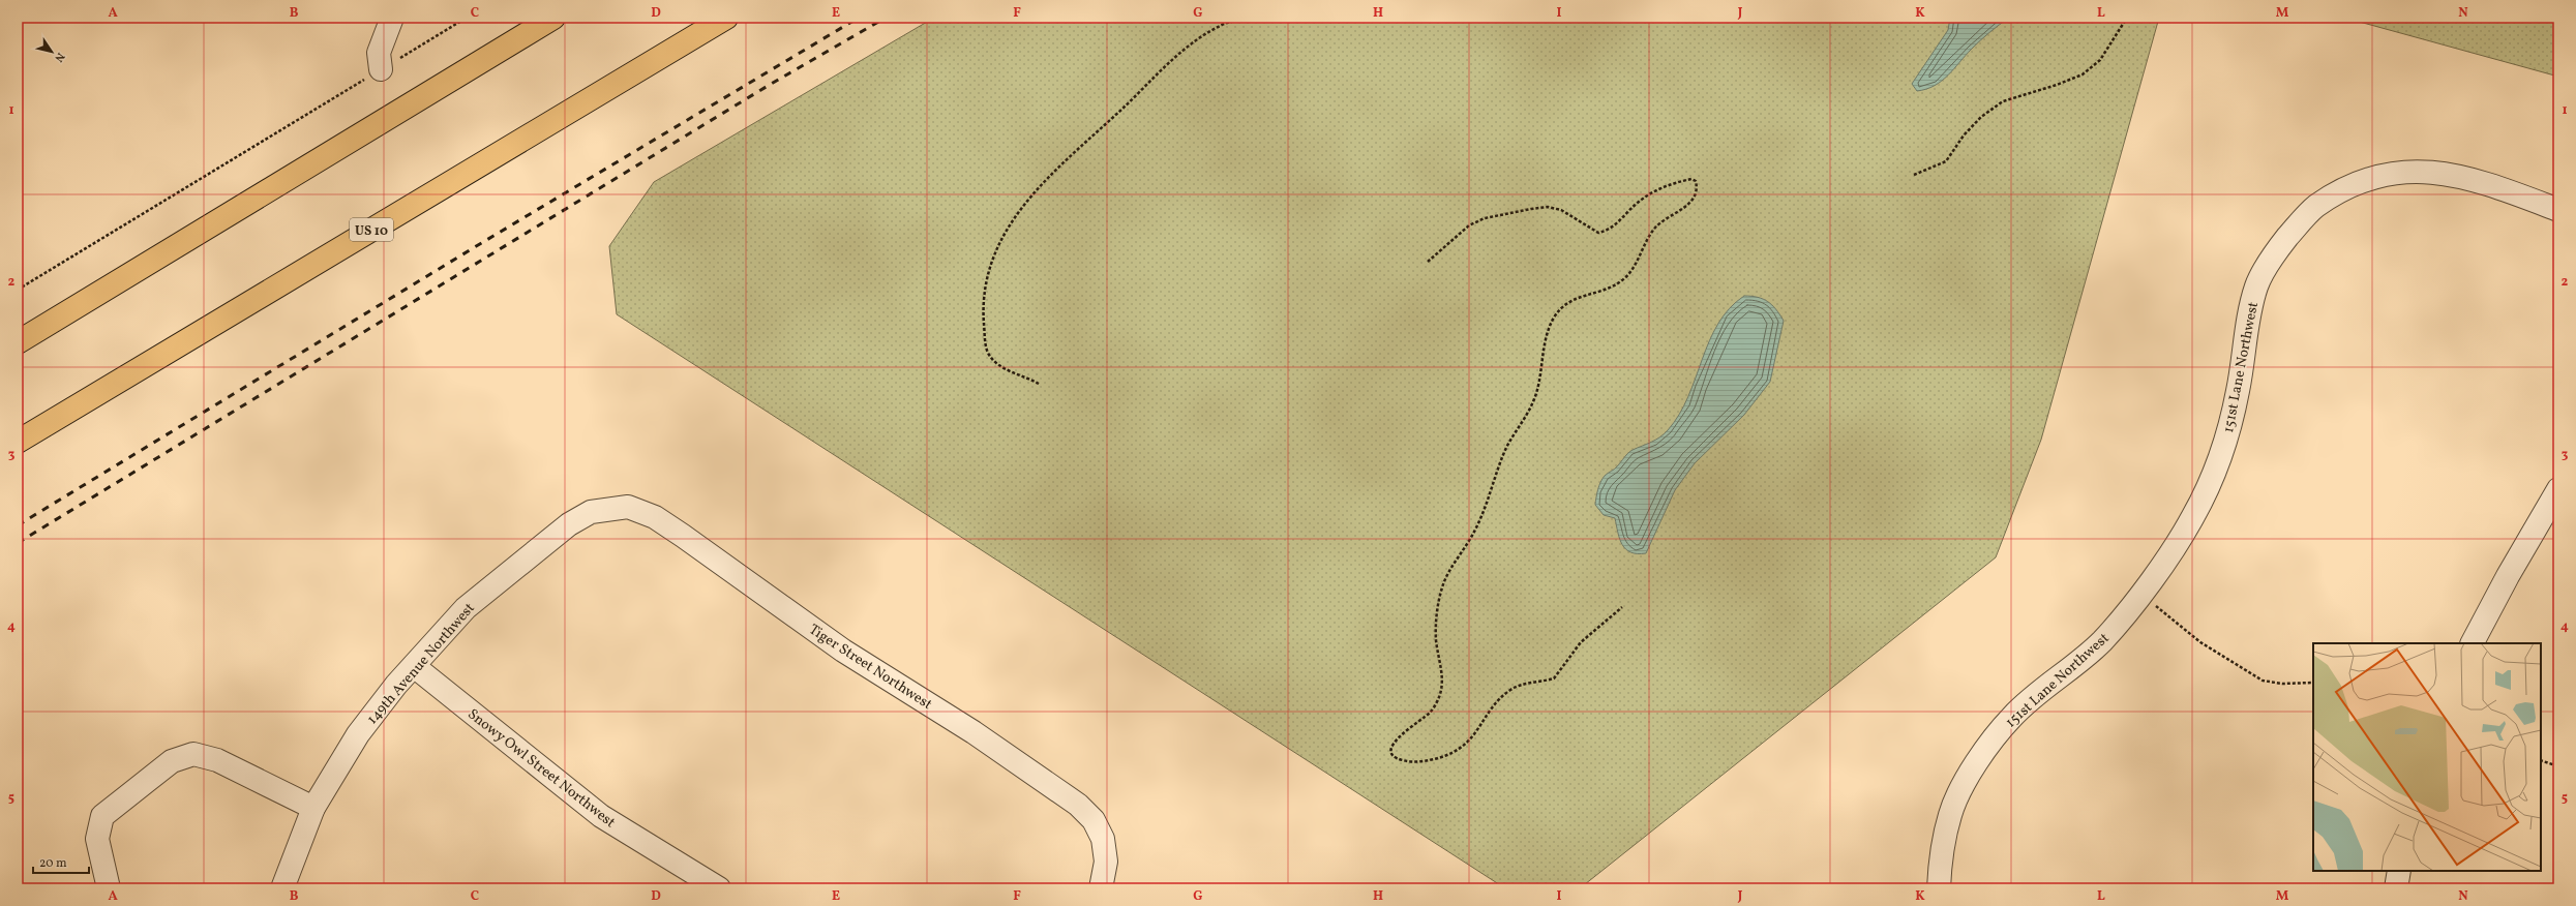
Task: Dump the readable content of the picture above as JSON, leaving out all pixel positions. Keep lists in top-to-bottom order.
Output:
{
  "streets": {
    "highway": ["US 10"],
    "street": [
      "151st Lane Northwest",
      "149th Avenue Northwest",
      "Tiger Street Northwest",
      "Snowy Owl Street Northwest"
    ]
  },
  "crossings": [
    ["149th Avenue Northwest", "Tiger Street Northwest"],
    ["149th Avenue Northwest", "Snowy Owl Street Northwest"]
  ],
  "scale_bar": "20 m",
  "north": "bottom right",
  "grid": {
    "columns": [
      "A",
      "B",
      "C",
      "D",
      "E",
      "F",
      "G",
      "H",
      "I",
      "J",
      "K",
      "L",
      "M",
      "N"
    ],
    "rows": [
      "1",
      "2",
      "3",
      "4",
      "5"
    ]
  }
}
